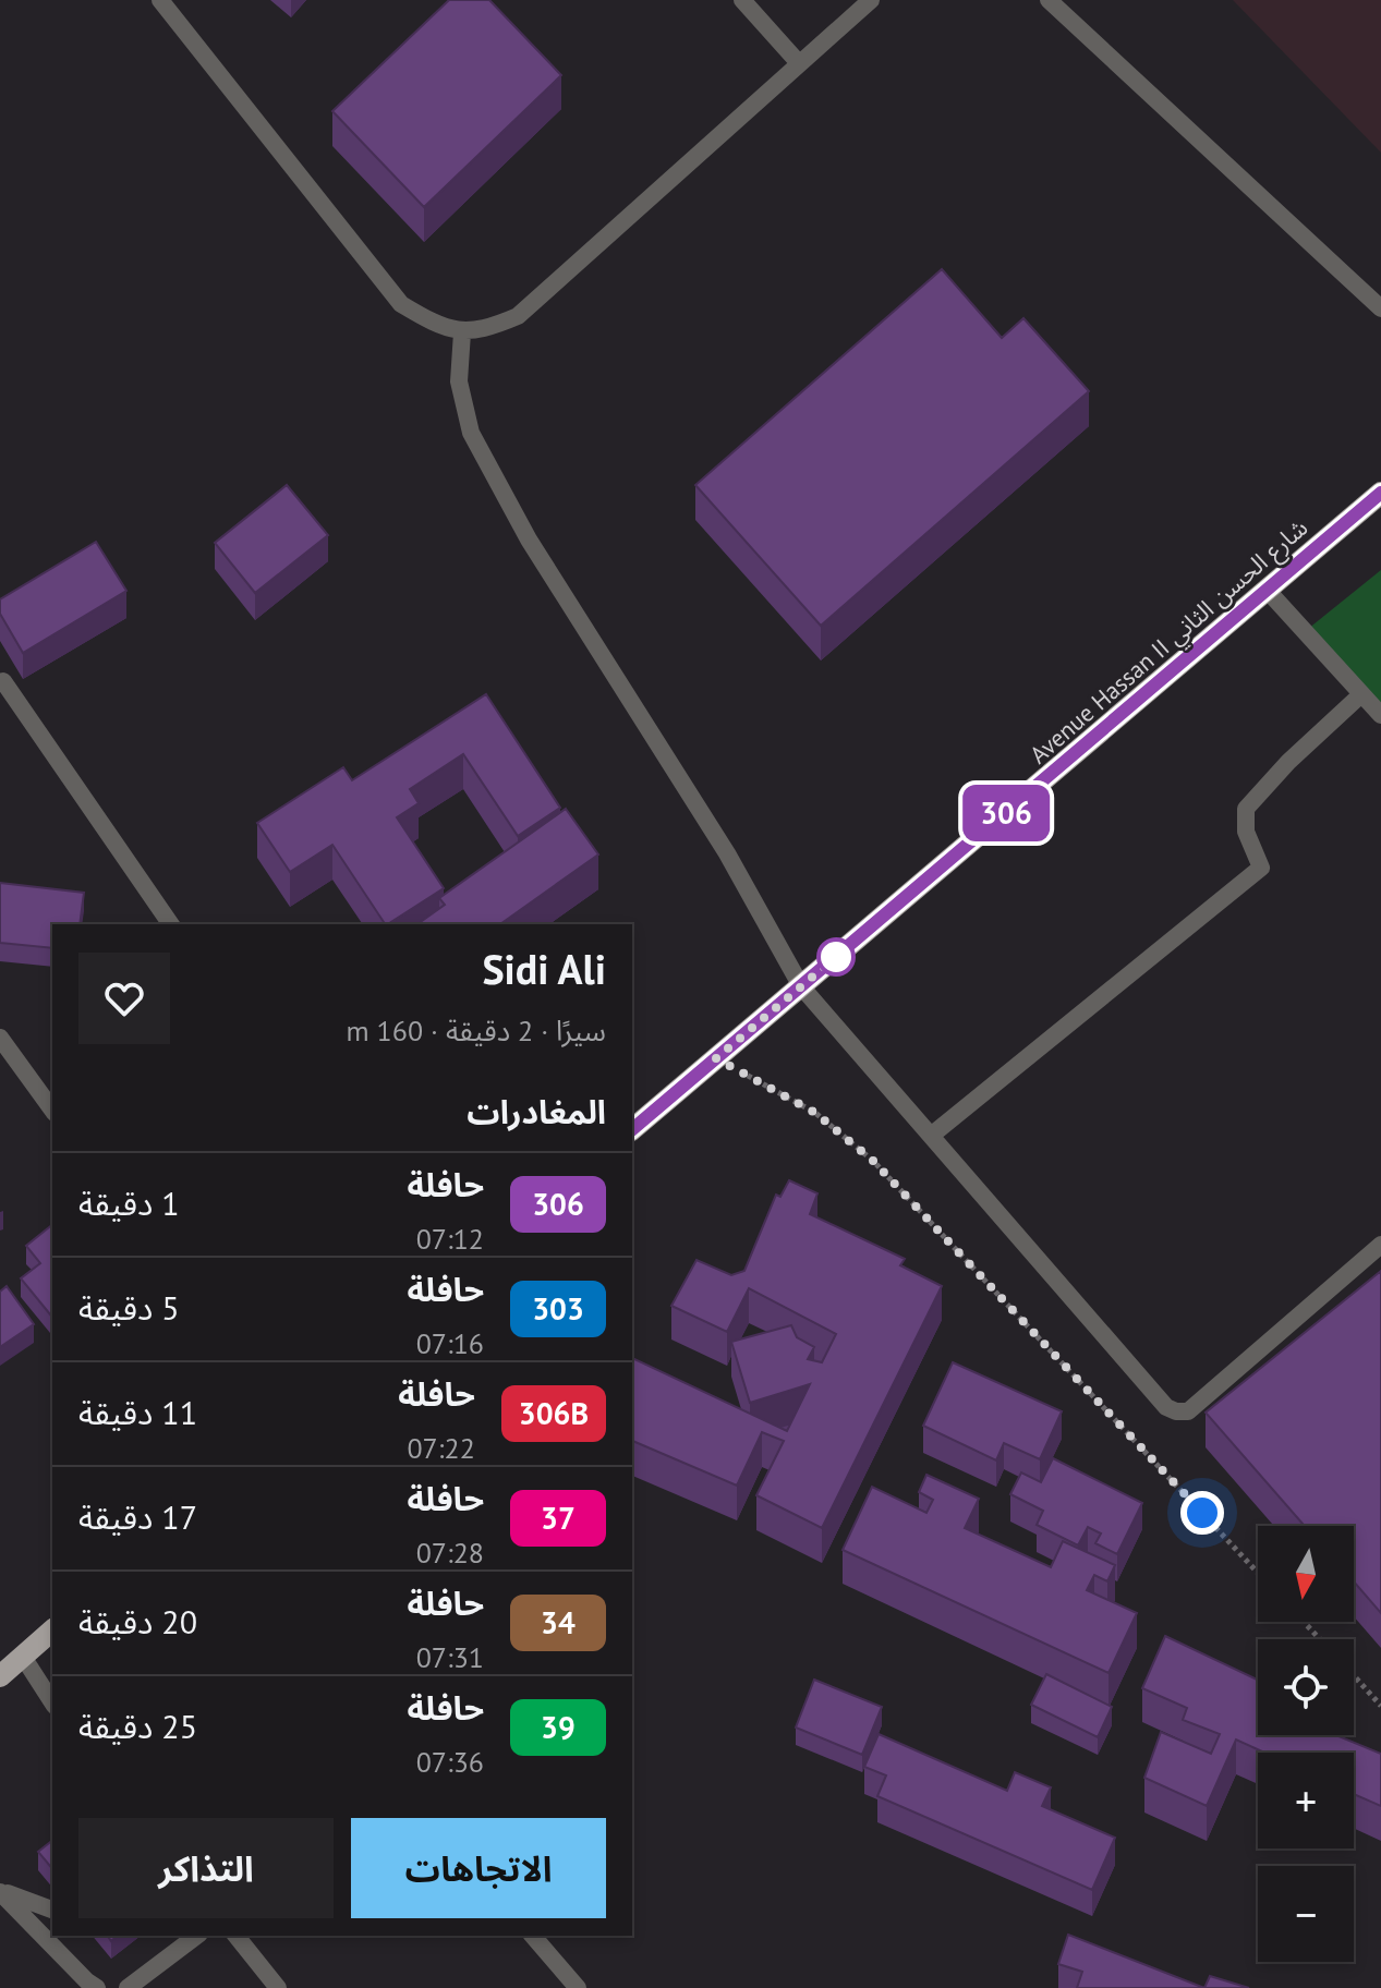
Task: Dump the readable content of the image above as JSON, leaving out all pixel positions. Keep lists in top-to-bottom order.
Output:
{
  "streets": {
    "main road": ["Avenue Hassan II شارع الحسن الثاني"]
  },
  "lines": ["bus line 306"],
  "north": "bottom",
  "page": {
    "on_map": "306",
    "heading": [
      ["Sidi Ali", "سيرًا · 2 دقيقة · 160 m"],
      "المغادرات"
    ],
    "list": [
      {
        "mark": "306",
        "name": "حافلة",
        "note": "07:12",
        "value": "1 دقيقة"
      },
      {
        "mark": "303",
        "name": "حافلة",
        "note": "07:16",
        "value": "5 دقيقة"
      },
      {
        "mark": "306B",
        "name": "حافلة",
        "note": "07:22",
        "value": "11 دقيقة"
      },
      {
        "mark": "37",
        "name": "حافلة",
        "note": "07:28",
        "value": "17 دقيقة"
      },
      {
        "mark": "34",
        "name": "حافلة",
        "note": "07:31",
        "value": "20 دقيقة"
      },
      {
        "mark": "39",
        "name": "حافلة",
        "note": "07:36",
        "value": "25 دقيقة"
      }
    ],
    "map_buttons": ["+", "−"],
    "buttons": ["الاتجاهات", "التذاكر"]
  }
}
